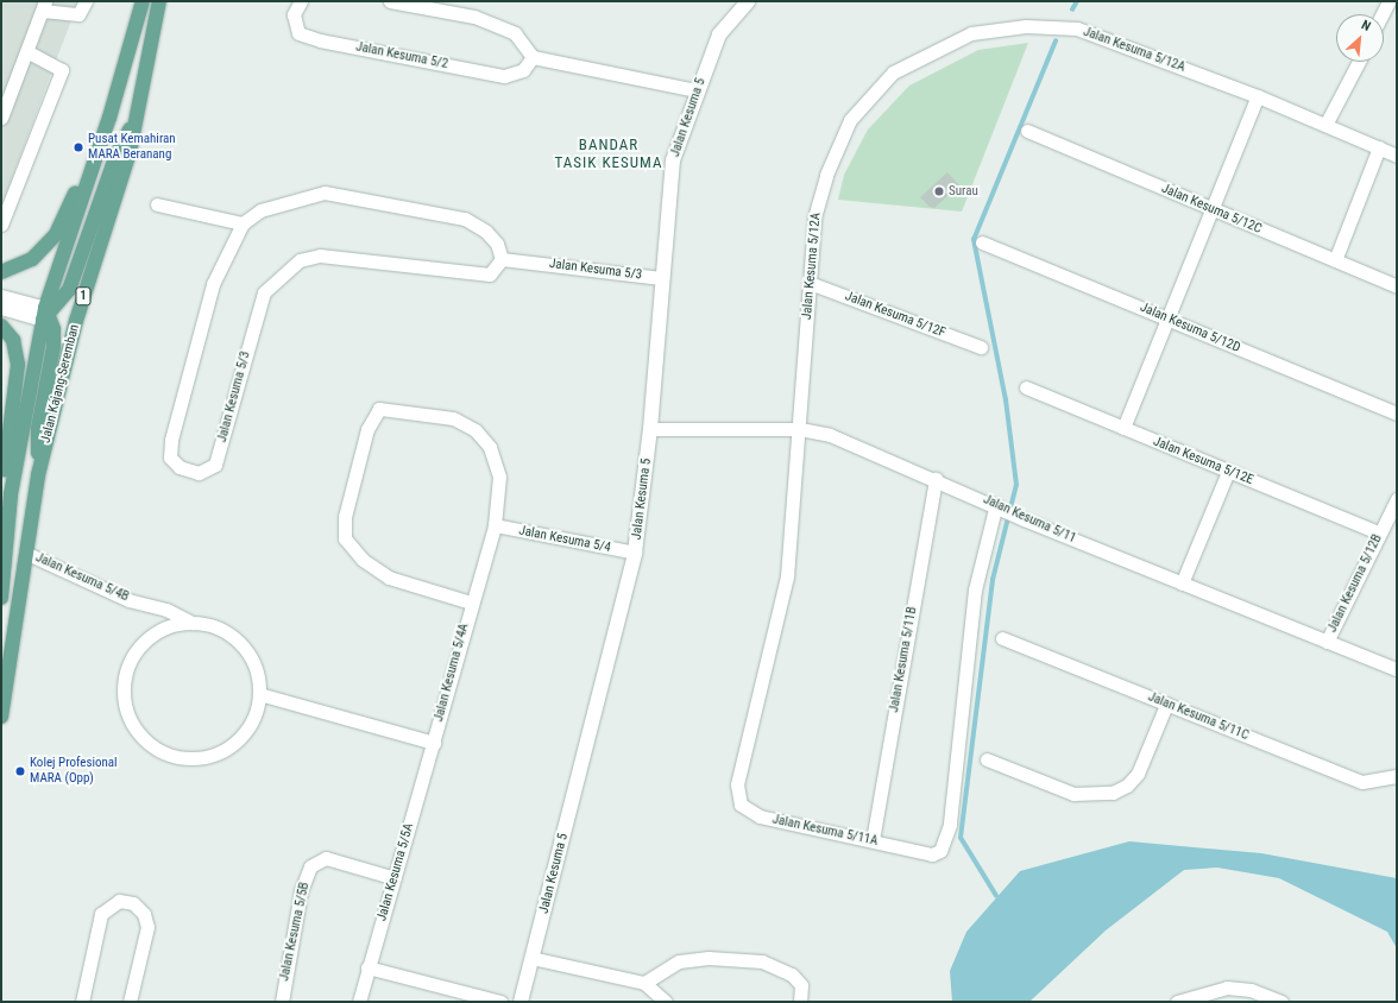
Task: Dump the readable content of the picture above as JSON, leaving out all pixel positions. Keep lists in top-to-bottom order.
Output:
{
  "streets": {
    "main road": ["1", "Jalan Kajang-Seremban"],
    "street": [
      "Jalan Kesuma 5/12A",
      "Jalan Kesuma 5/2",
      "Jalan Kesuma 5",
      "Jalan Kesuma 5/12C",
      "Jalan Kesuma 5/3",
      "Jalan Kesuma 5/12F",
      "Jalan Kesuma 5/12D",
      "Jalan Kesuma 5/12E",
      "Jalan Kesuma 5/11",
      "Jalan Kesuma 5/4",
      "Jalan Kesuma 5/4B",
      "Jalan Kesuma 5/12B",
      "Jalan Kesuma 5/11B",
      "Jalan Kesuma 5/4A",
      "Jalan Kesuma 5/11C",
      "Jalan Kesuma 5/11A",
      "Jalan Kesuma 5/5A",
      "Jalan Kesuma 5/5B"
    ]
  },
  "crossings": [
    ["Jalan Kesuma 5/12A", "Jalan Kesuma 5/12F"],
    ["Jalan Kesuma 5/12A", "Jalan Kesuma 5/11"],
    ["Jalan Kesuma 5/12A", "Jalan Kesuma 5/11A"],
    ["Jalan Kesuma 5", "Jalan Kesuma 5/3"],
    ["Jalan Kesuma 5", "Jalan Kesuma 5/11"],
    ["Jalan Kesuma 5", "Jalan Kesuma 5/4"],
    ["Jalan Kajang-Seremban", "Jalan Kesuma 5/4B"],
    ["Jalan Kesuma 5/12E", "Jalan Kesuma 5/12B"],
    ["Jalan Kesuma 5/11", "Jalan Kesuma 5/12B"],
    ["Jalan Kesuma 5/11", "Jalan Kesuma 5/11B"],
    ["Jalan Kesuma 5/11", "Jalan Kesuma 5/11A"],
    ["Jalan Kesuma 5/4", "Jalan Kesuma 5/4A"],
    ["Jalan Kesuma 5/11B", "Jalan Kesuma 5/11A"],
    ["Jalan Kesuma 5/4A", "Jalan Kesuma 5/5A"],
    ["Jalan Kesuma 5/5A", "Jalan Kesuma 5/5B"]
  ],
  "districts": ["BANDAR TASIK KESUMA"],
  "places": ["Pusat Kemahiran MARA Beranang", "Surau", "Kolej Profesional MARA (Opp)"],
  "north": "top right"
}
